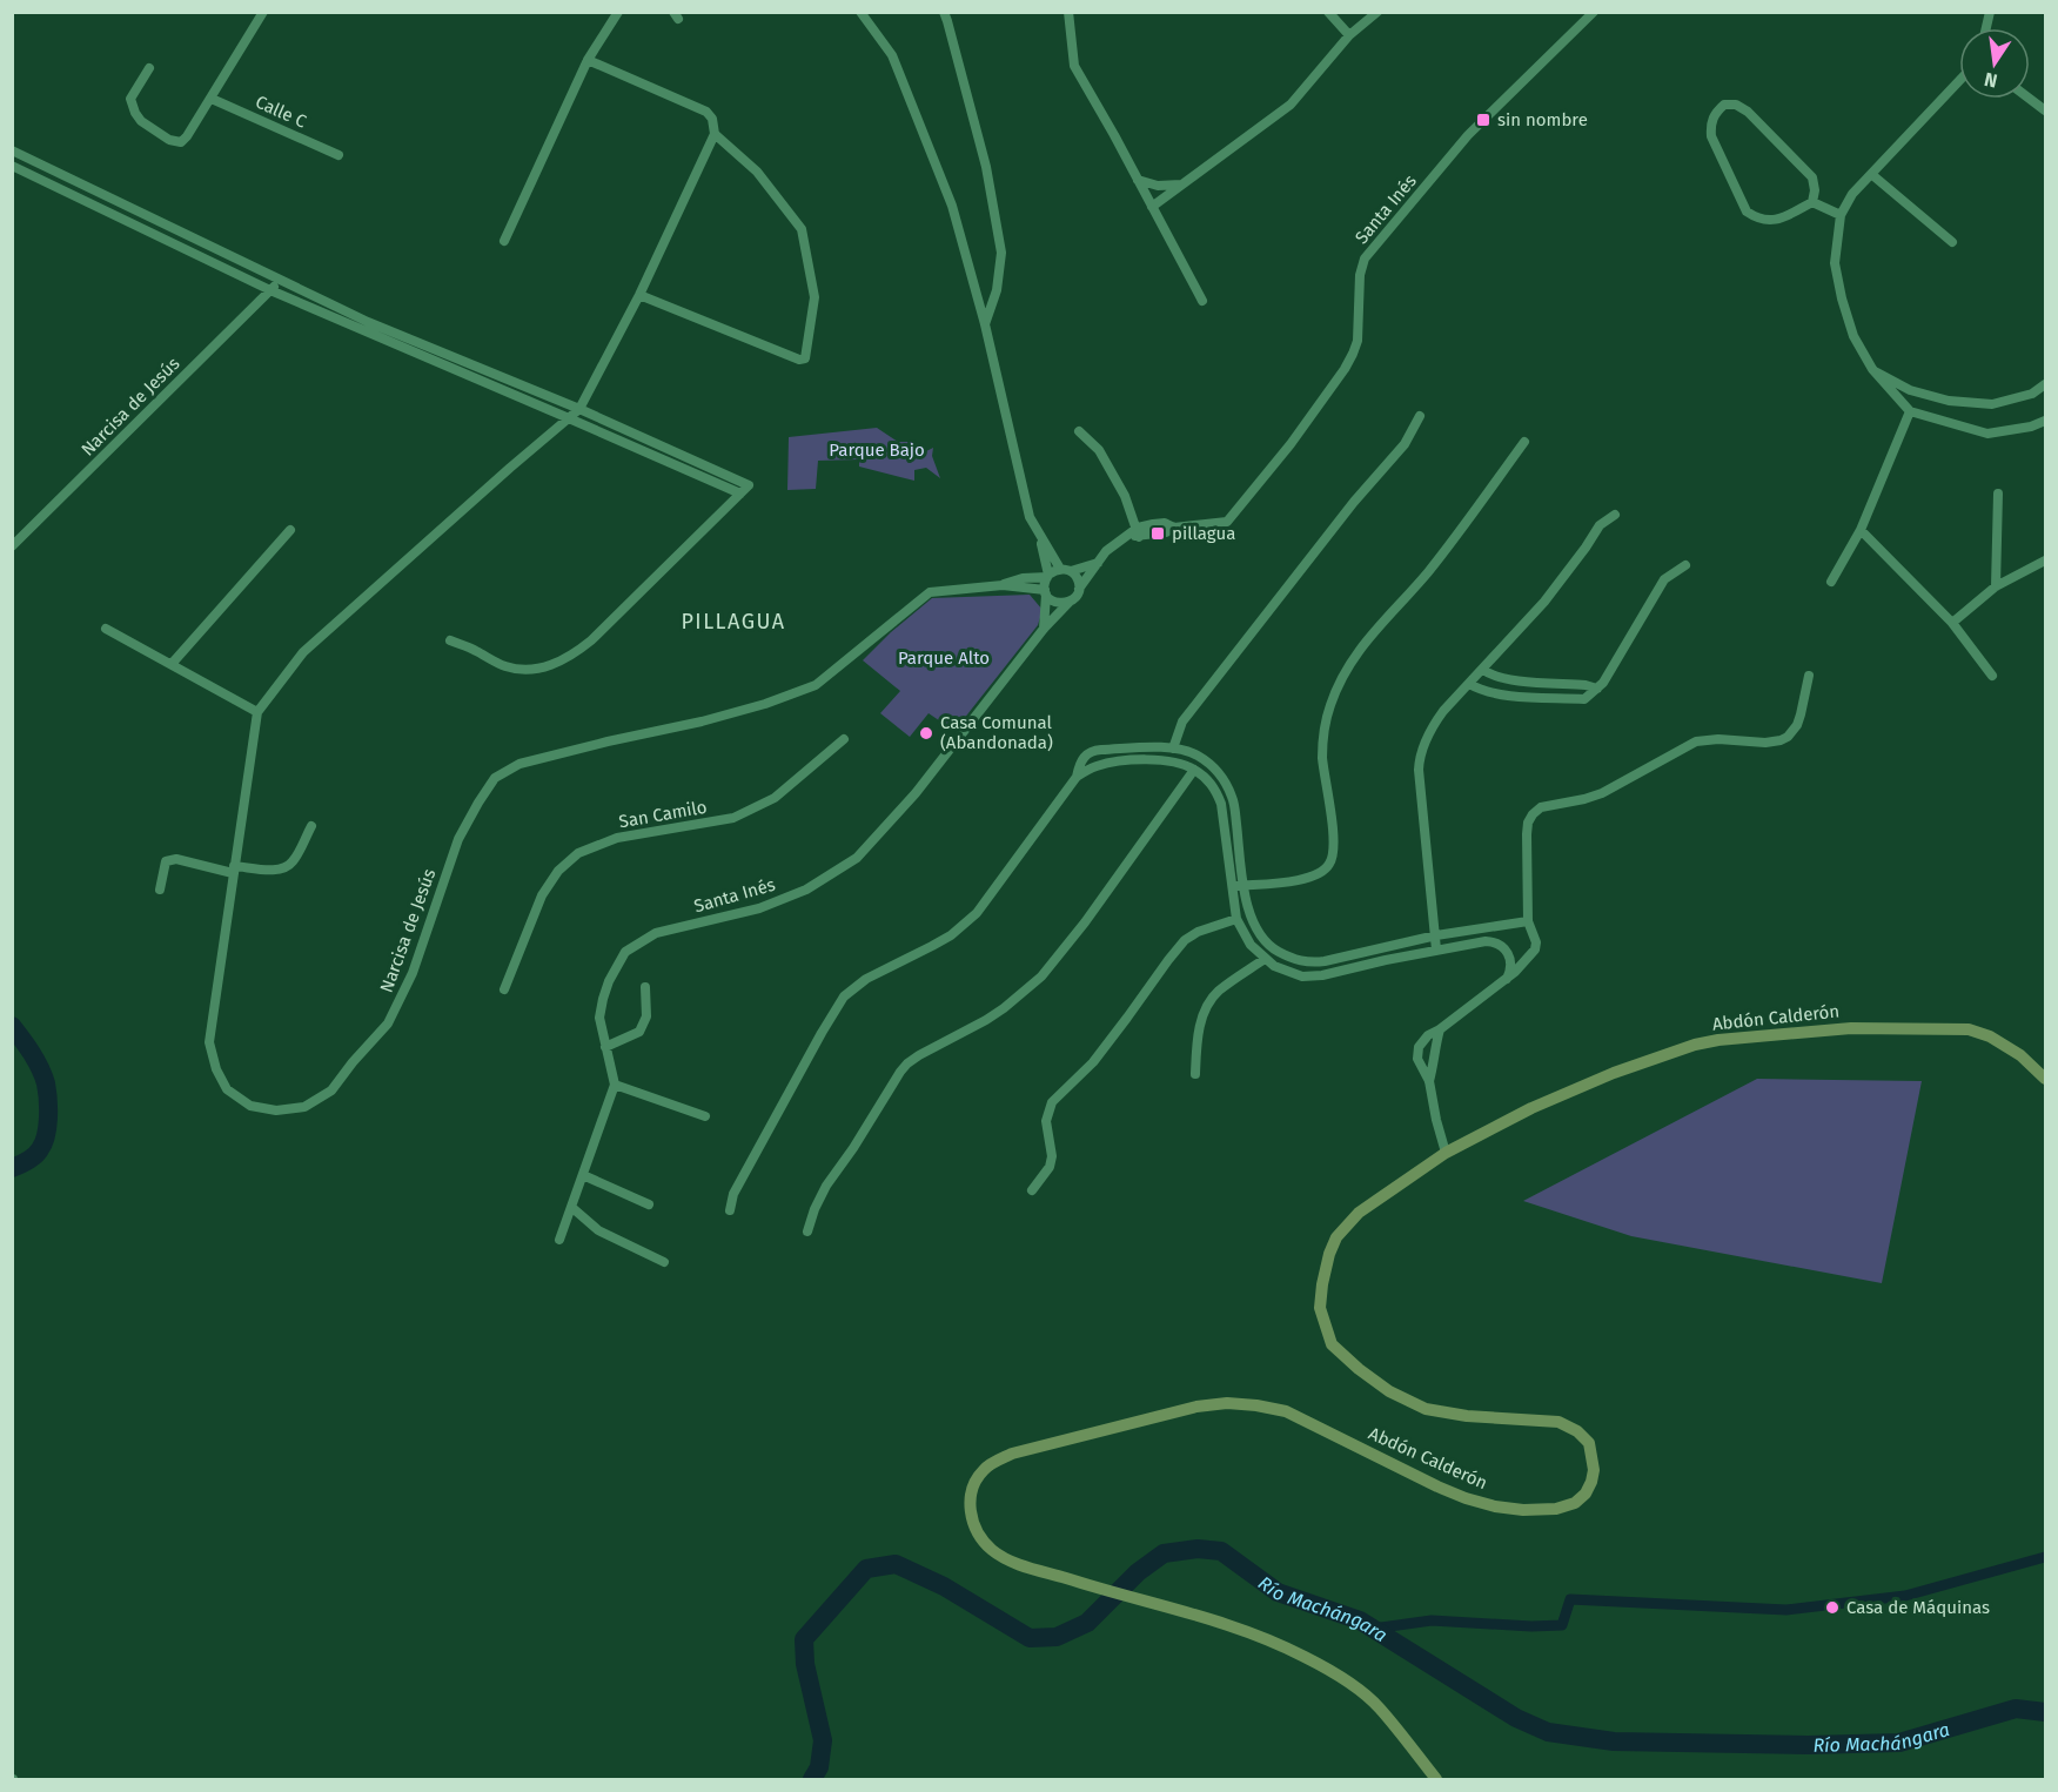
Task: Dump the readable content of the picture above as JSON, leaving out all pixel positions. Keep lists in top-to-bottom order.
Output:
{
  "streets": {
    "street": [
      "Calle C",
      "Santa Inés",
      "Narcisa de Jesús",
      "San Camilo",
      "Abdón Calderón"
    ]
  },
  "crossings": [
    ["Santa Inés", "Narcisa de Jesús"]
  ],
  "districts": ["PILLAGUA"],
  "water": ["Río Machángara"],
  "parks": ["Parque Bajo", "Parque Alto"],
  "places": {
    "transit": ["sin nombre", "pillagua"],
    "other": ["Casa Comunal (Abandonada)", "Casa de Máquinas"]
  },
  "north": "bottom"
}
